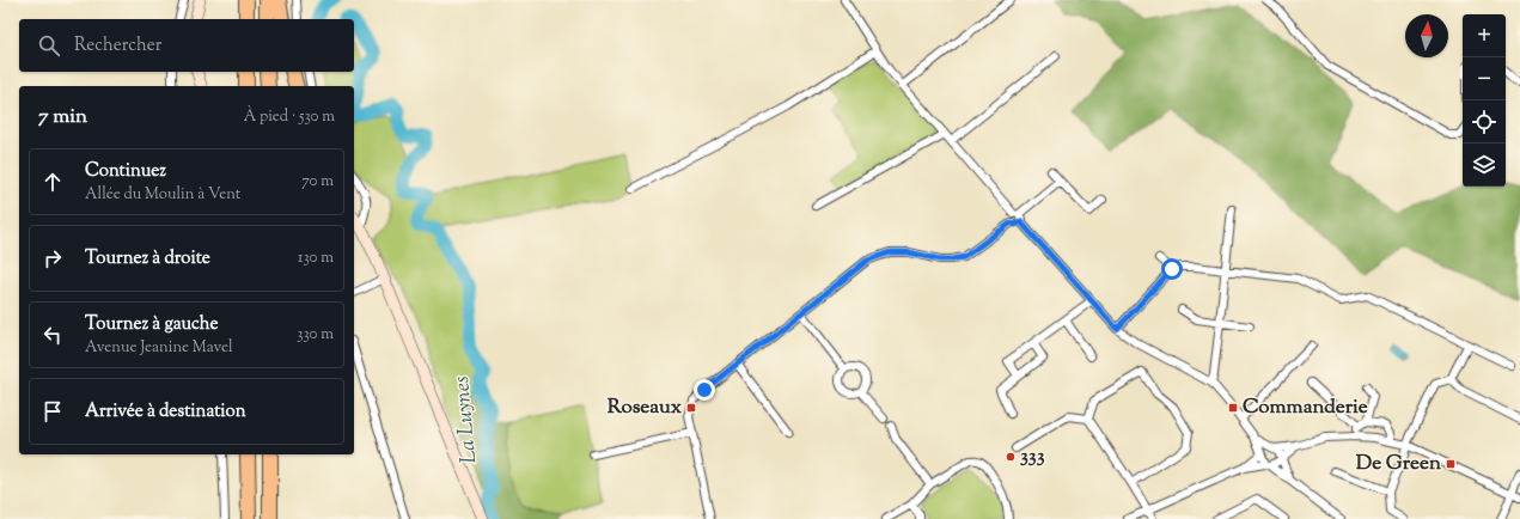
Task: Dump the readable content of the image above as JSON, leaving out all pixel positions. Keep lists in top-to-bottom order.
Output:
{
  "water": ["La Luynes"],
  "places": {
    "transit": ["Roseaux", "Commanderie", "De Green"],
    "other": ["333"]
  },
  "north": "top",
  "page": {
    "map_buttons": ["+", "−"],
    "search": "Rechercher",
    "heading": ["7 min", "À pied · 530 m"],
    "list": [
      ["Continuez", "Allée du Moulin à Vent", "70 m"],
      ["Tournez à droite", "130 m"],
      ["Tournez à gauche", "Avenue Jeanine Mavel", "330 m"],
      "Arrivée à destination"
    ]
  }
}
